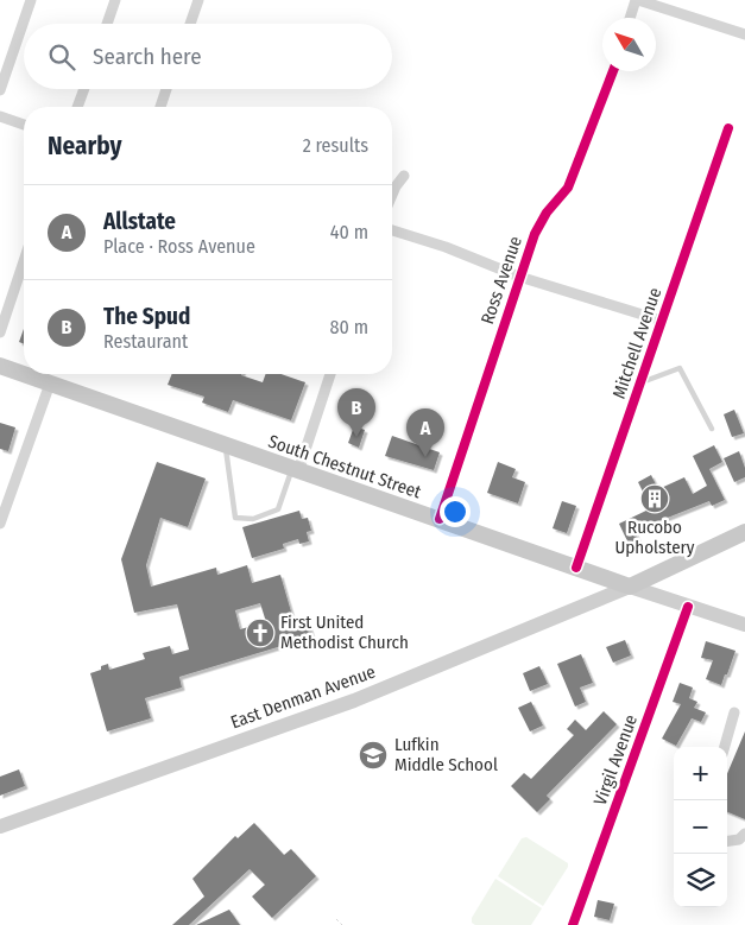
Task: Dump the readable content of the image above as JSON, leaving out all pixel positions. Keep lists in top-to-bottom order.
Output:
{
  "streets": {
    "main road": ["South Chestnut Street", "East Denman Avenue"],
    "street": ["Ross Avenue", "Mitchell Avenue", "Virgil Avenue"]
  },
  "crossings": [
    ["Ross Avenue", "South Chestnut Street"],
    ["Mitchell Avenue", "South Chestnut Street"],
    ["South Chestnut Street", "East Denman Avenue"],
    ["South Chestnut Street", "Virgil Avenue"]
  ],
  "places": {
    "building": ["Rucobo Upholstery"],
    "church": ["First United Methodist Church"],
    "school or university": ["Lufkin Middle School"]
  },
  "north": "top left",
  "page": {
    "search": "Search here",
    "heading": ["Nearby", "2 results"],
    "list": [
      {
        "mark": "A",
        "name": "Allstate",
        "note": "Place · Ross Avenue",
        "value": "40 m"
      },
      {
        "mark": "B",
        "name": "The Spud",
        "note": "Restaurant",
        "value": "80 m"
      }
    ],
    "pins": ["B", "A"],
    "map_buttons": ["+", "−"]
  }
}
